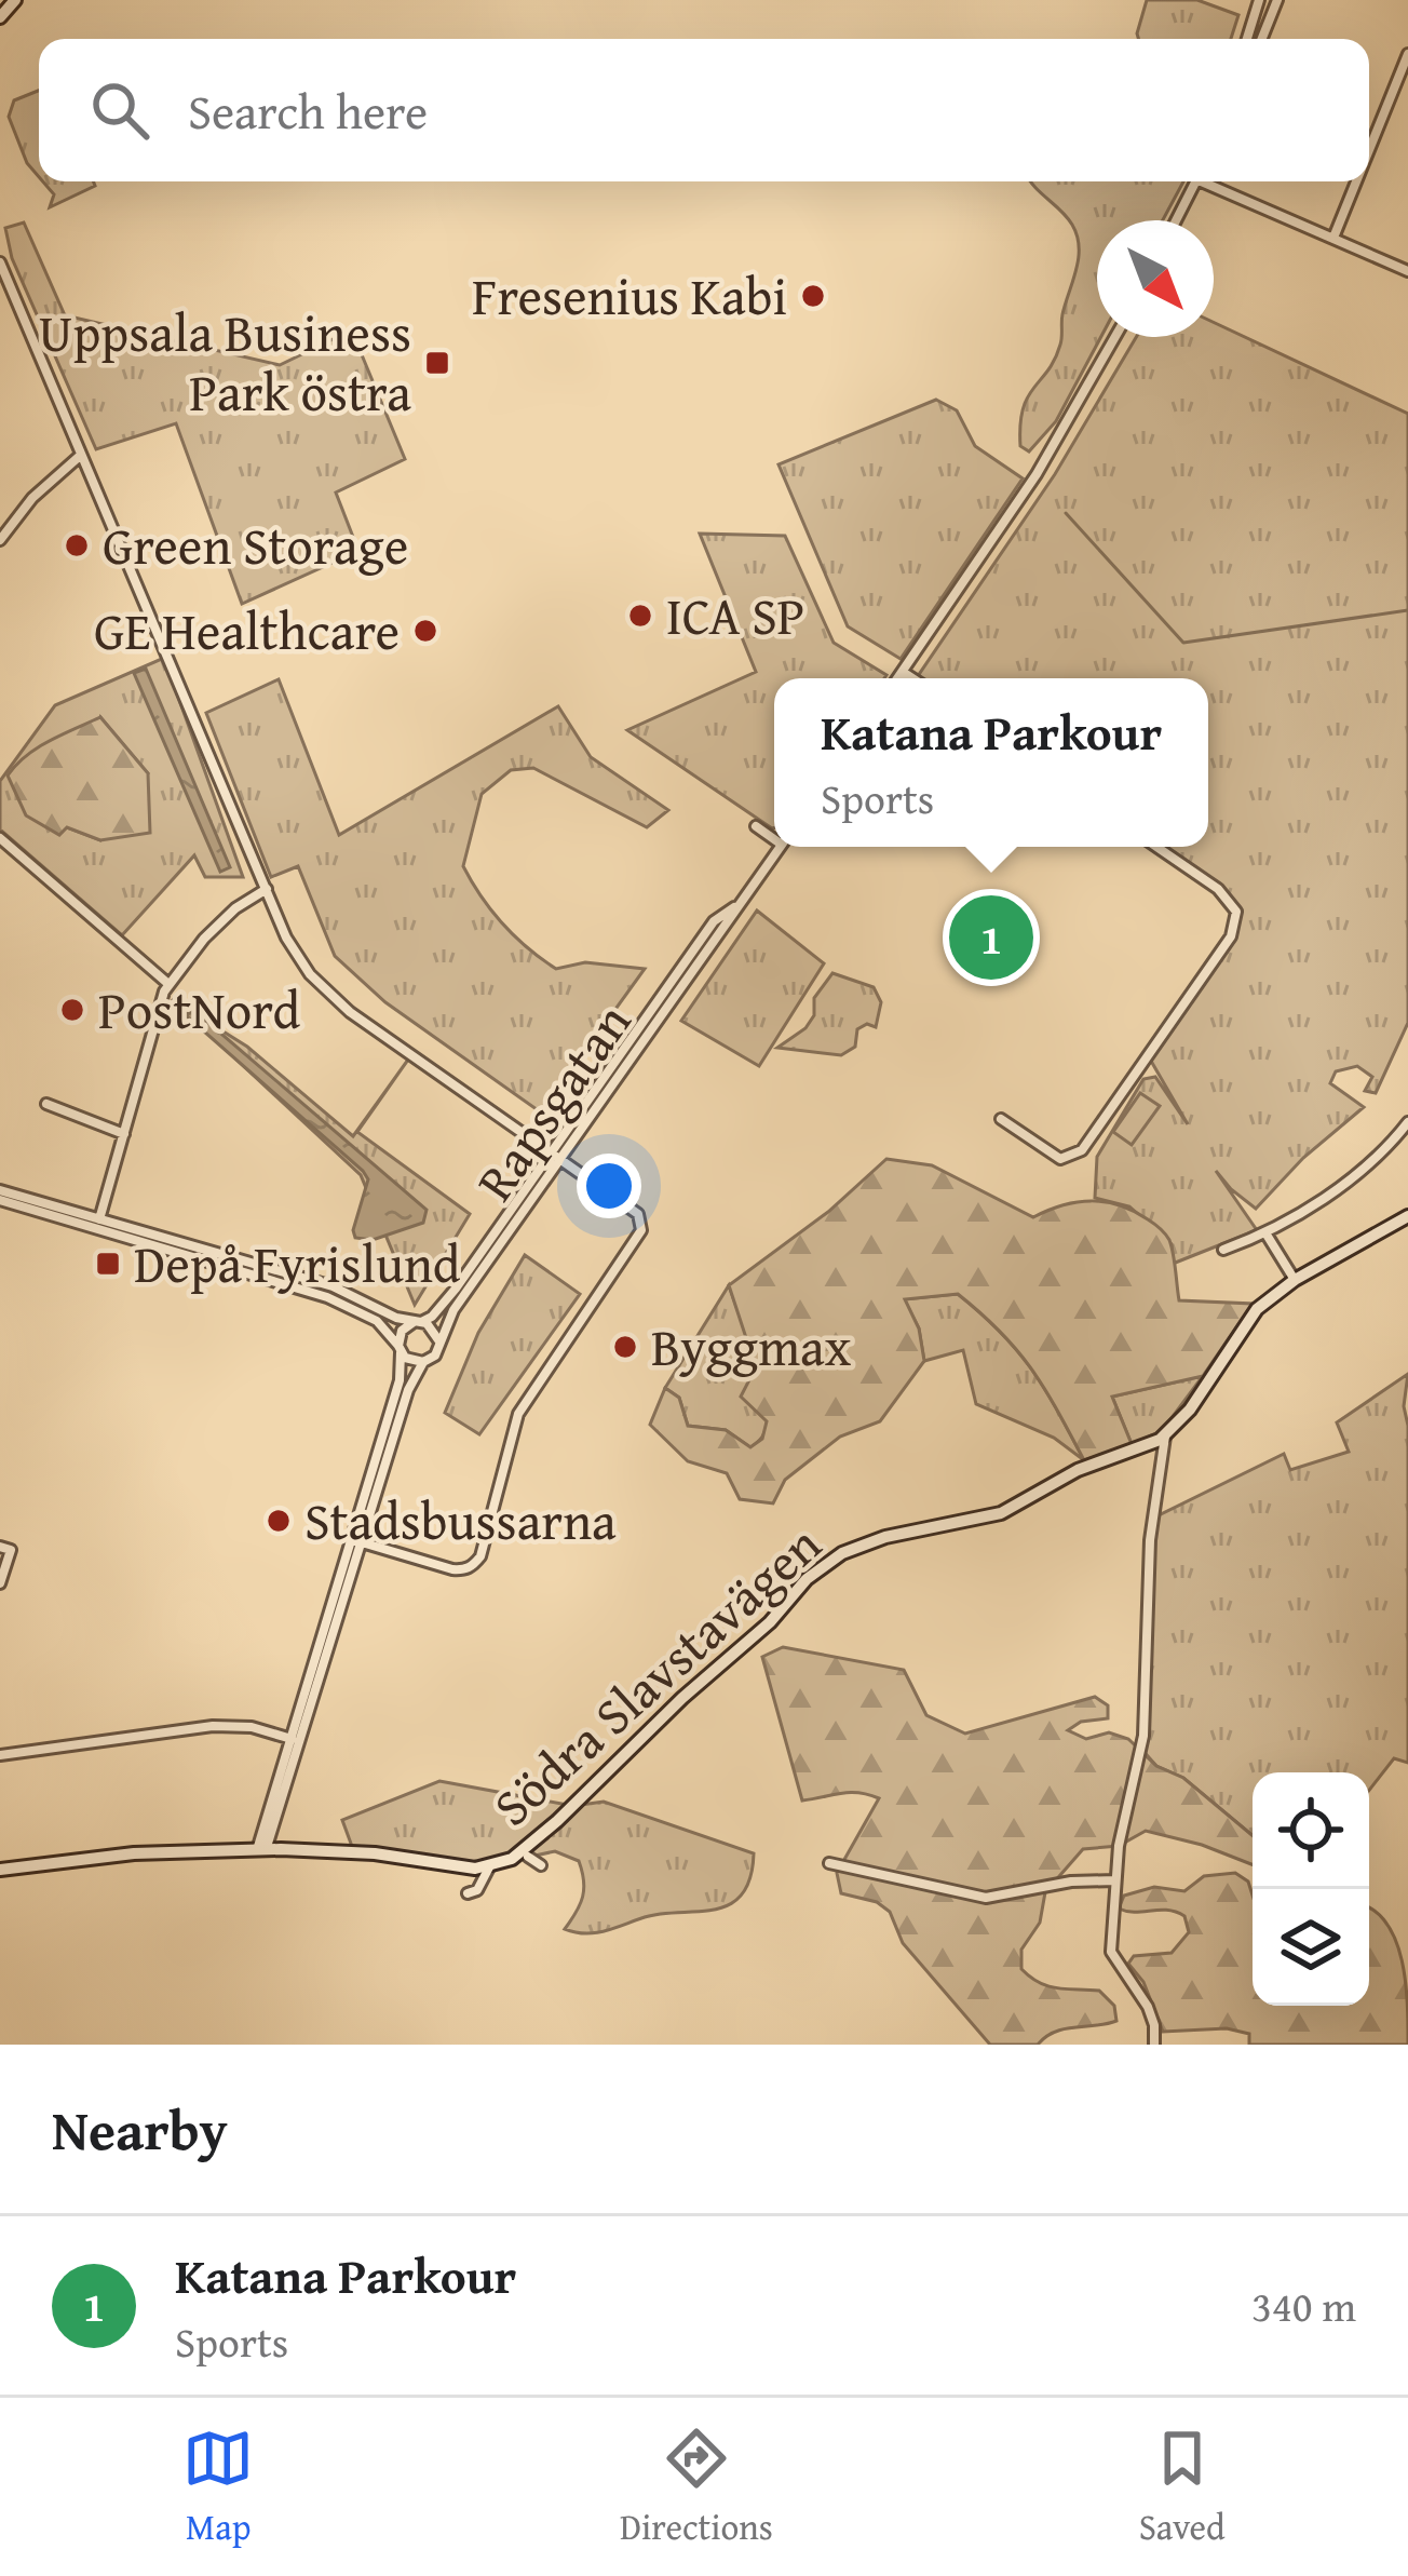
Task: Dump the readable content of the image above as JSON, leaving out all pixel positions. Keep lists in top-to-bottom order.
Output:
{
  "streets": {
    "street": ["Rapsgatan", "Södra Slavstavägen"]
  },
  "places": {
    "other": [
      "Fresenius Kabi",
      "Green Storage",
      "ICA SP",
      "GE Healthcare",
      "PostNord",
      "Byggmax",
      "Stadsbussarna"
    ],
    "transit": ["Uppsala Business Park östra", "Depå Fyrislund"]
  },
  "north": "bottom right",
  "page": {
    "search": "Search here",
    "popup": ["Katana Parkour", "Sports"],
    "pins": "1",
    "heading": "Nearby",
    "list": [
      {
        "mark": "1",
        "name": "Katana Parkour",
        "note": "Sports",
        "value": "340 m"
      }
    ],
    "nav": ["Map", "Directions", "Saved"]
  }
}
